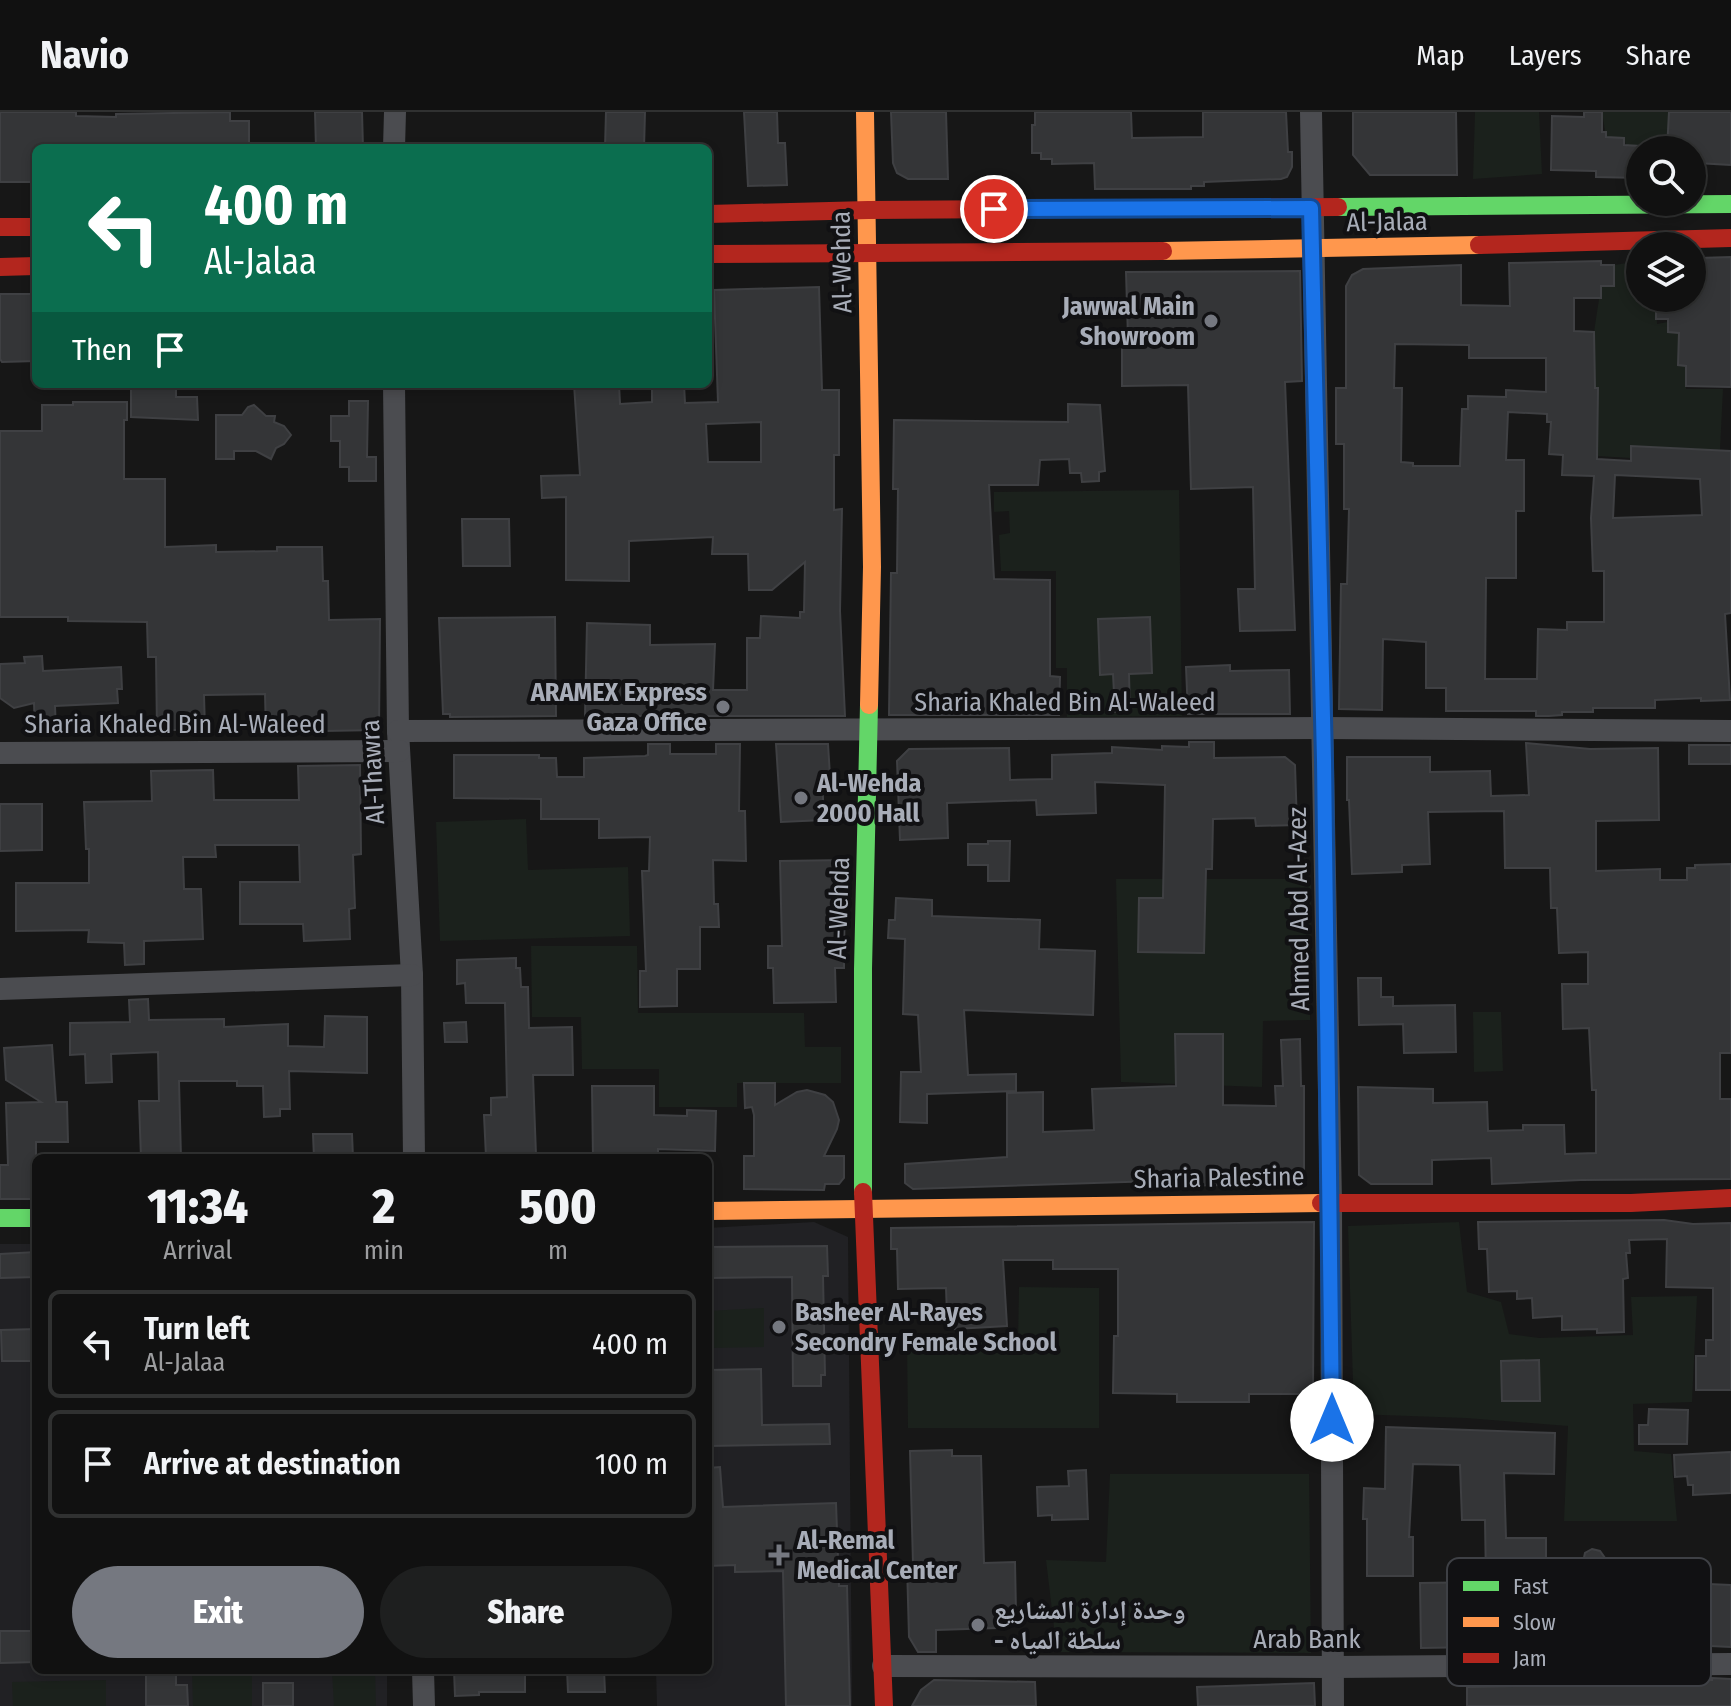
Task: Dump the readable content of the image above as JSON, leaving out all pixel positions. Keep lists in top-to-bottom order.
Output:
{
  "streets": {
    "main road": ["Al-Jalaa", "Al-Wehda", "Sharia Palestine"],
    "street": [
      "Sharia Khaled Bin Al-Waleed",
      "Al-Thawra",
      "Ahmed Abd Al-Azez",
      "Arab Bank"
    ]
  },
  "crossings": [
    ["Al-Jalaa", "Al-Wehda"],
    ["Al-Jalaa", "Ahmed Abd Al-Azez"],
    ["Al-Wehda", "Sharia Khaled Bin Al-Waleed"],
    ["Al-Wehda", "Sharia Palestine"],
    ["Al-Wehda", "Arab Bank"],
    ["Sharia Khaled Bin Al-Waleed", "Al-Thawra"],
    ["Sharia Khaled Bin Al-Waleed", "Ahmed Abd Al-Azez"],
    ["Ahmed Abd Al-Azez", "Sharia Palestine"],
    ["Ahmed Abd Al-Azez", "Arab Bank"]
  ],
  "places": {
    "other": [
      "Jawwal Main Showroom",
      "ARAMEX Express Gaza Office",
      "Al-Wehda 2000 Hall",
      "Basheer Al-Rayes Secondry Female School",
      "وحدة إدارة المشاريع - سلطة المياه"
    ],
    "health": ["Al-Remal Medical Center"]
  },
  "legend": ["Fast", "Slow", "Jam"],
  "page": {
    "header": "Navio",
    "nav": ["Map", "Layers", "Share"],
    "turn": ["400 m", "Al-Jalaa"],
    "then": "Then",
    "eta": [
      "11:34",
      "Arrival",
      "2",
      "min",
      "500",
      "m"
    ],
    "list": [
      {
        "name": "Turn left",
        "note": "Al-Jalaa",
        "value": "400 m"
      },
      {
        "name": "Arrive at destination",
        "value": "100 m"
      }
    ],
    "buttons": ["Exit", "Share"]
  }
}
